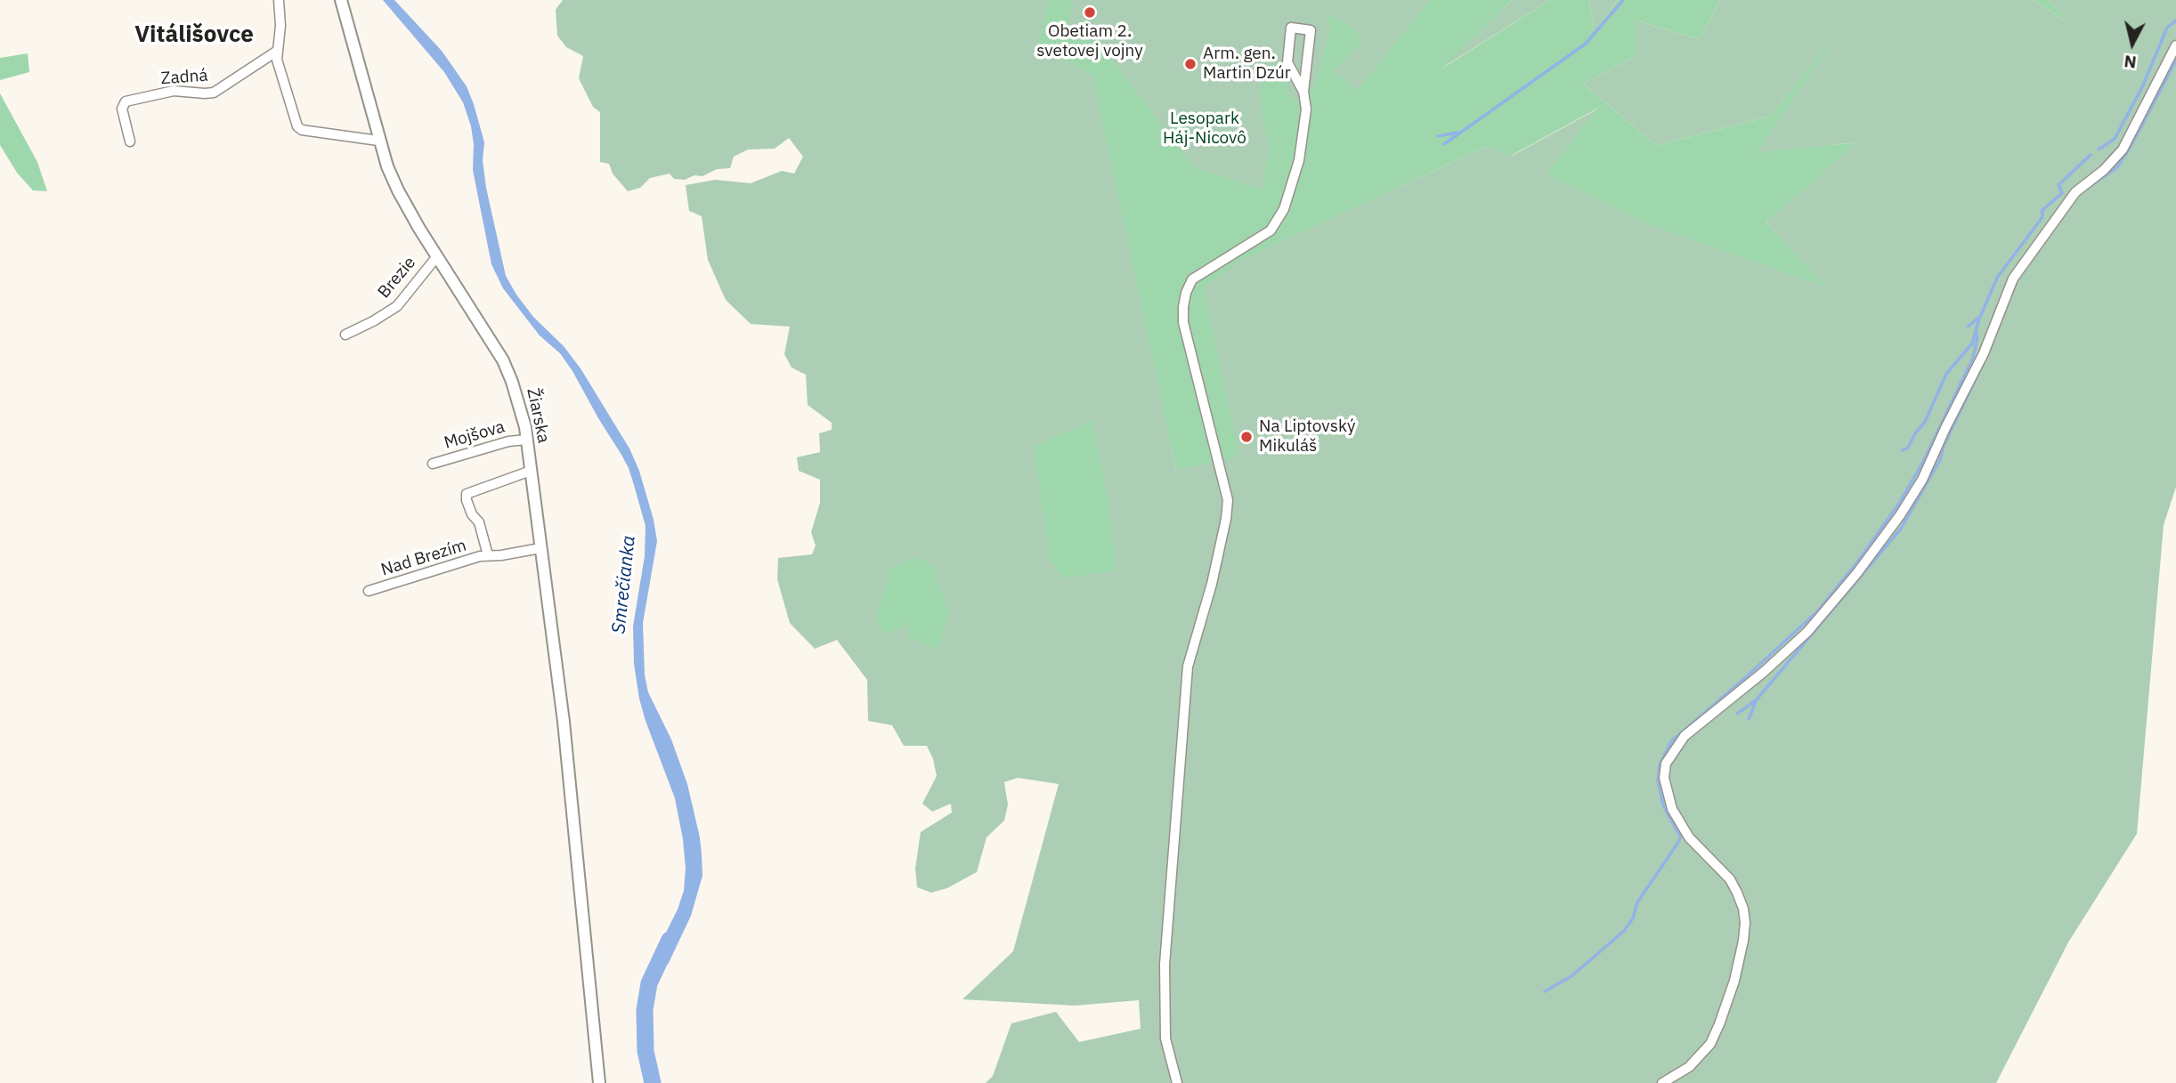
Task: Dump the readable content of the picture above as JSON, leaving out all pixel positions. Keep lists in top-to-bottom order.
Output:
{
  "streets": {
    "street": [
      "Zadná",
      "Brezie",
      "Žiarska",
      "Mojšova",
      "Nad Brezím"
    ]
  },
  "crossings": [
    ["Brezie", "Žiarska"],
    ["Žiarska", "Mojšova"],
    ["Žiarska", "Nad Brezím"]
  ],
  "districts": ["Vitálišovce"],
  "water": ["Smrečianka"],
  "parks": ["Lesopark Háj-Nicovô"],
  "places": ["Obetiam 2. svetovej vojny", "Arm. gen. Martin Dzúr", "Na Liptovský Mikuláš"],
  "north": "bottom"
}
